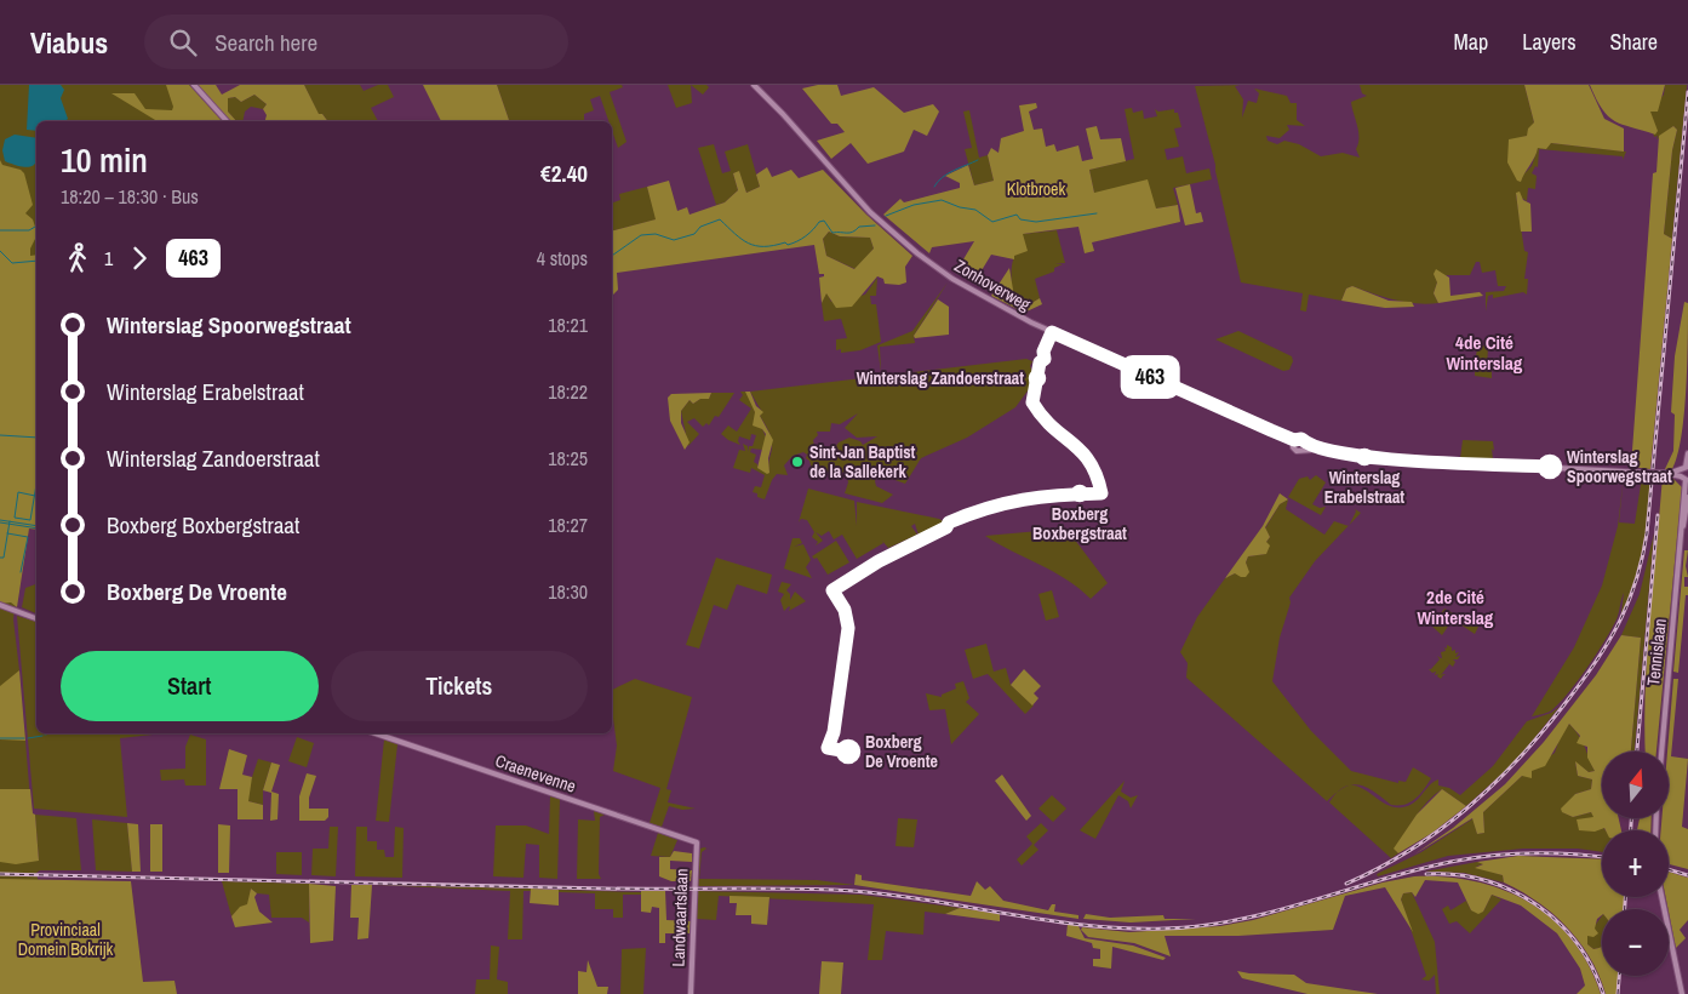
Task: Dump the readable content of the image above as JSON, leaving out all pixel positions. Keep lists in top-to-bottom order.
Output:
{
  "streets": {
    "street": [
      "Zonhoverweg",
      "Tennislaan",
      "Craenevenne",
      "Landwaartslaan"
    ]
  },
  "crossings": [
    ["Craenevenne", "Landwaartslaan"]
  ],
  "districts": ["4de Cité Winterslag", "2de Cité Winterslag"],
  "parks": ["Klotbroek", "Provinciaal Domein Bokrijk"],
  "places": [
    "Winterslag Zandoerstraat",
    "Winterslag Erabelstraat",
    "Sint-Jan Baptist de la Sallekerk",
    "Winterslag Spoorwegstraat",
    "Boxberg Boxbergstraat",
    "Boxberg De Vroente"
  ],
  "lines": ["bus line 463"],
  "north": "top",
  "page": {
    "header": "Viabus",
    "search": "Search here",
    "nav": ["Map", "Layers", "Share"],
    "on_map": "463",
    "heading": ["10 min", "18:20 – 18:30 · Bus", "€2.40"],
    "legs": ["1", "463", "4 stops"],
    "list": [
      {
        "name": "Winterslag Spoorwegstraat",
        "value": "18:21"
      },
      {
        "name": "Winterslag Erabelstraat",
        "value": "18:22"
      },
      {
        "name": "Winterslag Zandoerstraat",
        "value": "18:25"
      },
      {
        "name": "Boxberg Boxbergstraat",
        "value": "18:27"
      },
      {
        "name": "Boxberg De Vroente",
        "value": "18:30"
      }
    ],
    "buttons": ["Start", "Tickets"],
    "map_buttons": ["+", "−"]
  }
}
